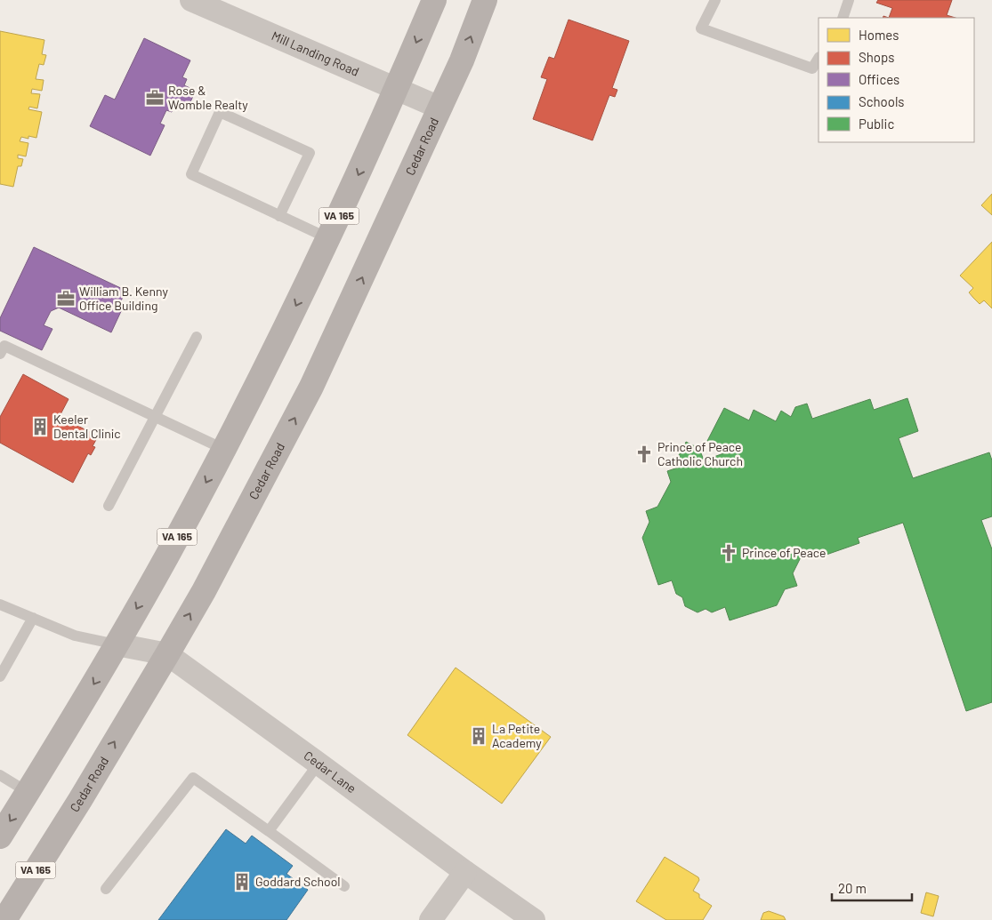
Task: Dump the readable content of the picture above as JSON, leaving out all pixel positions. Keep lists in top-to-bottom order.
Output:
{
  "streets": {
    "main road": ["Cedar Road", "VA 165"],
    "street": ["Mill Landing Road", "Cedar Lane"]
  },
  "crossings": [
    ["Mill Landing Road", "Cedar Road"],
    ["Mill Landing Road", "VA 165"],
    ["Cedar Road", "Cedar Lane"],
    ["VA 165", "Cedar Lane"]
  ],
  "places": {
    "office": ["Rose & Womble Realty", "William B. Kenny Office Building"],
    "building": ["Keeler Dental Clinic", "La Petite Academy", "Goddard School"],
    "church": ["Prince of Peace Catholic Church", "Prince of Peace"]
  },
  "legend": [
    "Homes",
    "Shops",
    "Offices",
    "Schools",
    "Public"
  ],
  "scale_bar": "20 m"
}
